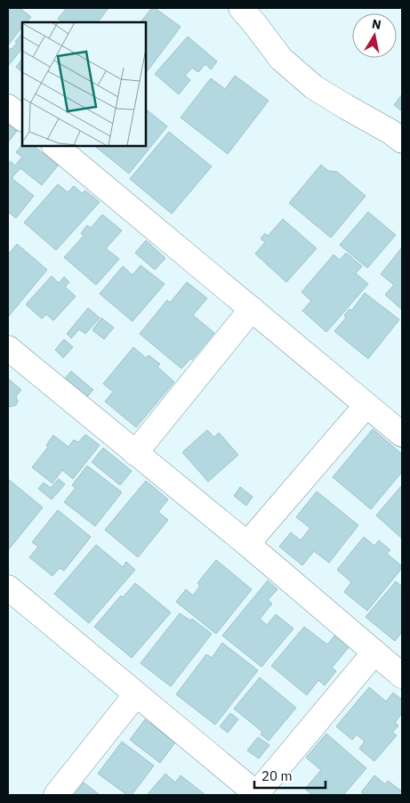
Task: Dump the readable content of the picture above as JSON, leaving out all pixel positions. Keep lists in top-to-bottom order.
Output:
{
  "scale_bar": "20 m",
  "north": "top"
}
